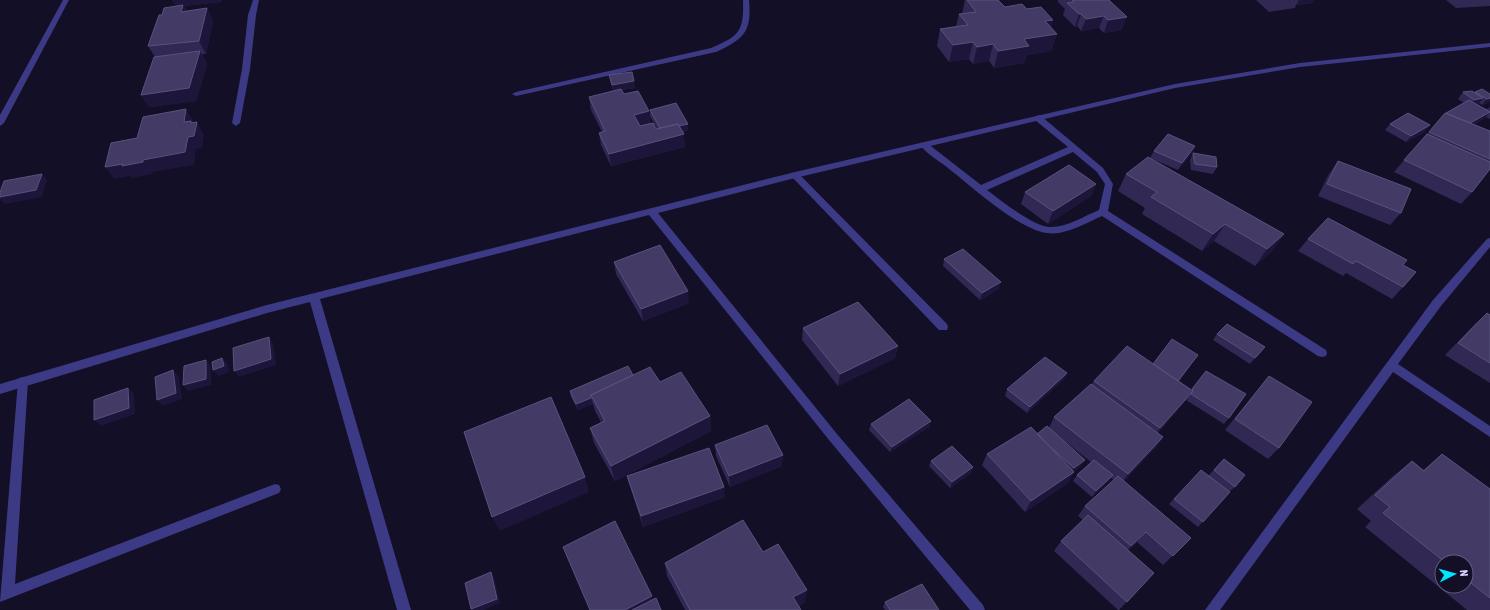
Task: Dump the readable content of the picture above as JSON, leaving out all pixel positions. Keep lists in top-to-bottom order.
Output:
{
  "north": "right"
}
